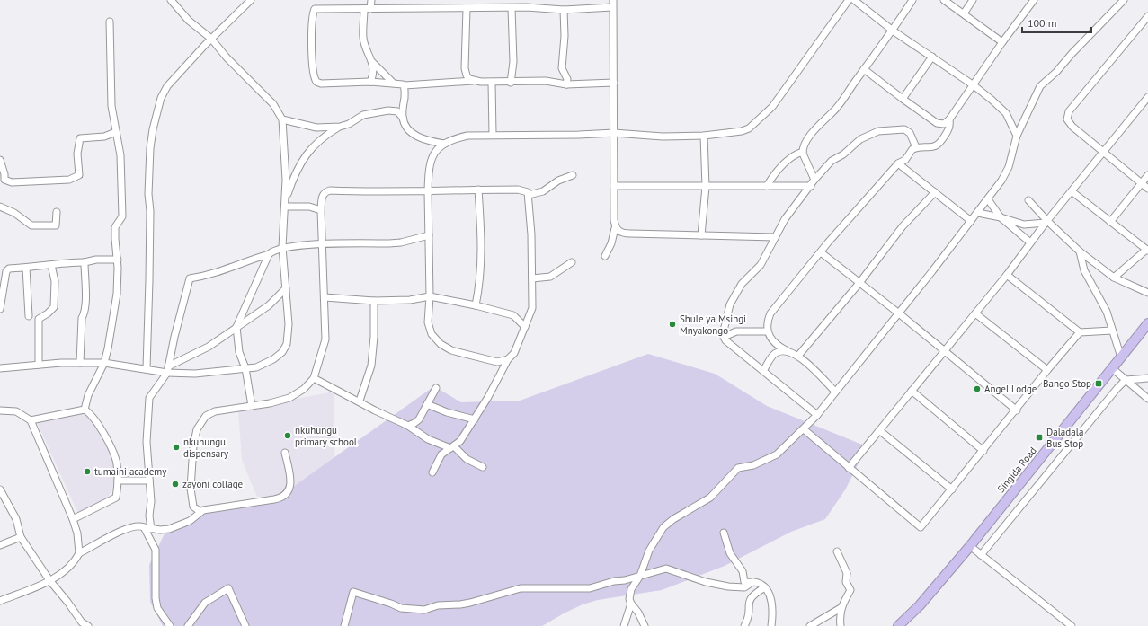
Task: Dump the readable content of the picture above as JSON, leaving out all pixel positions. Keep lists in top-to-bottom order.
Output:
{
  "streets": {
    "highway": ["Singida Road"]
  },
  "places": {
    "other": [
      "Shule ya Msingi Mnyakongo",
      "Angel Lodge",
      "nkuhungu primary school",
      "nkuhungu dispensary",
      "tumaini academy",
      "zayoni collage"
    ],
    "transit": ["Bango Stop", "Daladala Bus Stop"]
  },
  "scale_bar": "100 m"
}
